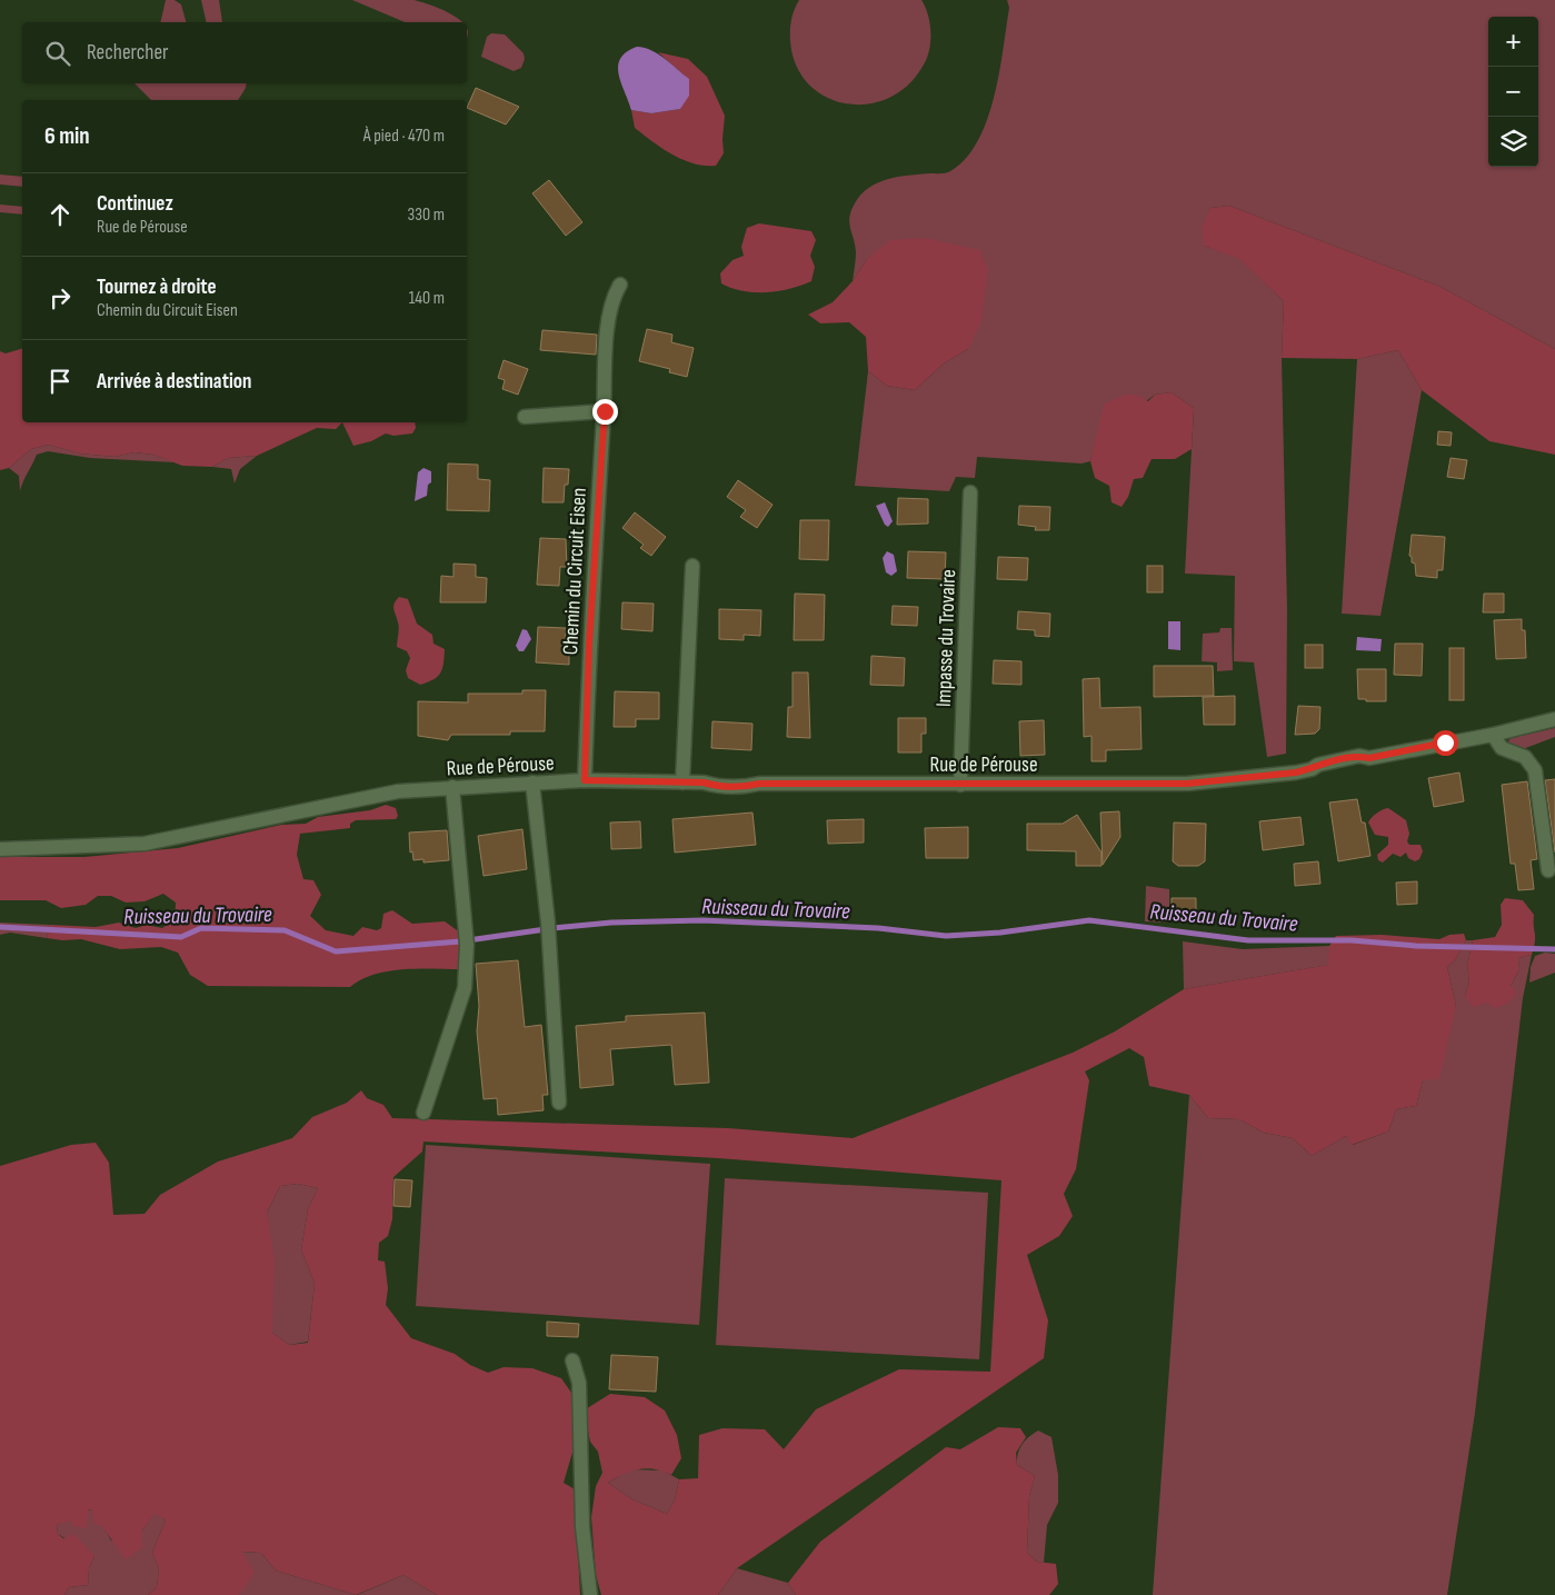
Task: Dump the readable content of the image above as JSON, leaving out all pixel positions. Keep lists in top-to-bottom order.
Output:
{
  "streets": {
    "street": ["Chemin du Circuit Eisen", "Impasse du Trovaire", "Rue de Pérouse"]
  },
  "crossings": [
    ["Chemin du Circuit Eisen", "Rue de Pérouse"],
    ["Impasse du Trovaire", "Rue de Pérouse"]
  ],
  "water": ["Ruisseau du Trovaire"],
  "page": {
    "map_buttons": ["+", "−"],
    "search": "Rechercher",
    "heading": ["6 min", "À pied · 470 m"],
    "list": [
      ["Continuez", "Rue de Pérouse", "330 m"],
      ["Tournez à droite", "Chemin du Circuit Eisen", "140 m"],
      "Arrivée à destination"
    ]
  }
}
